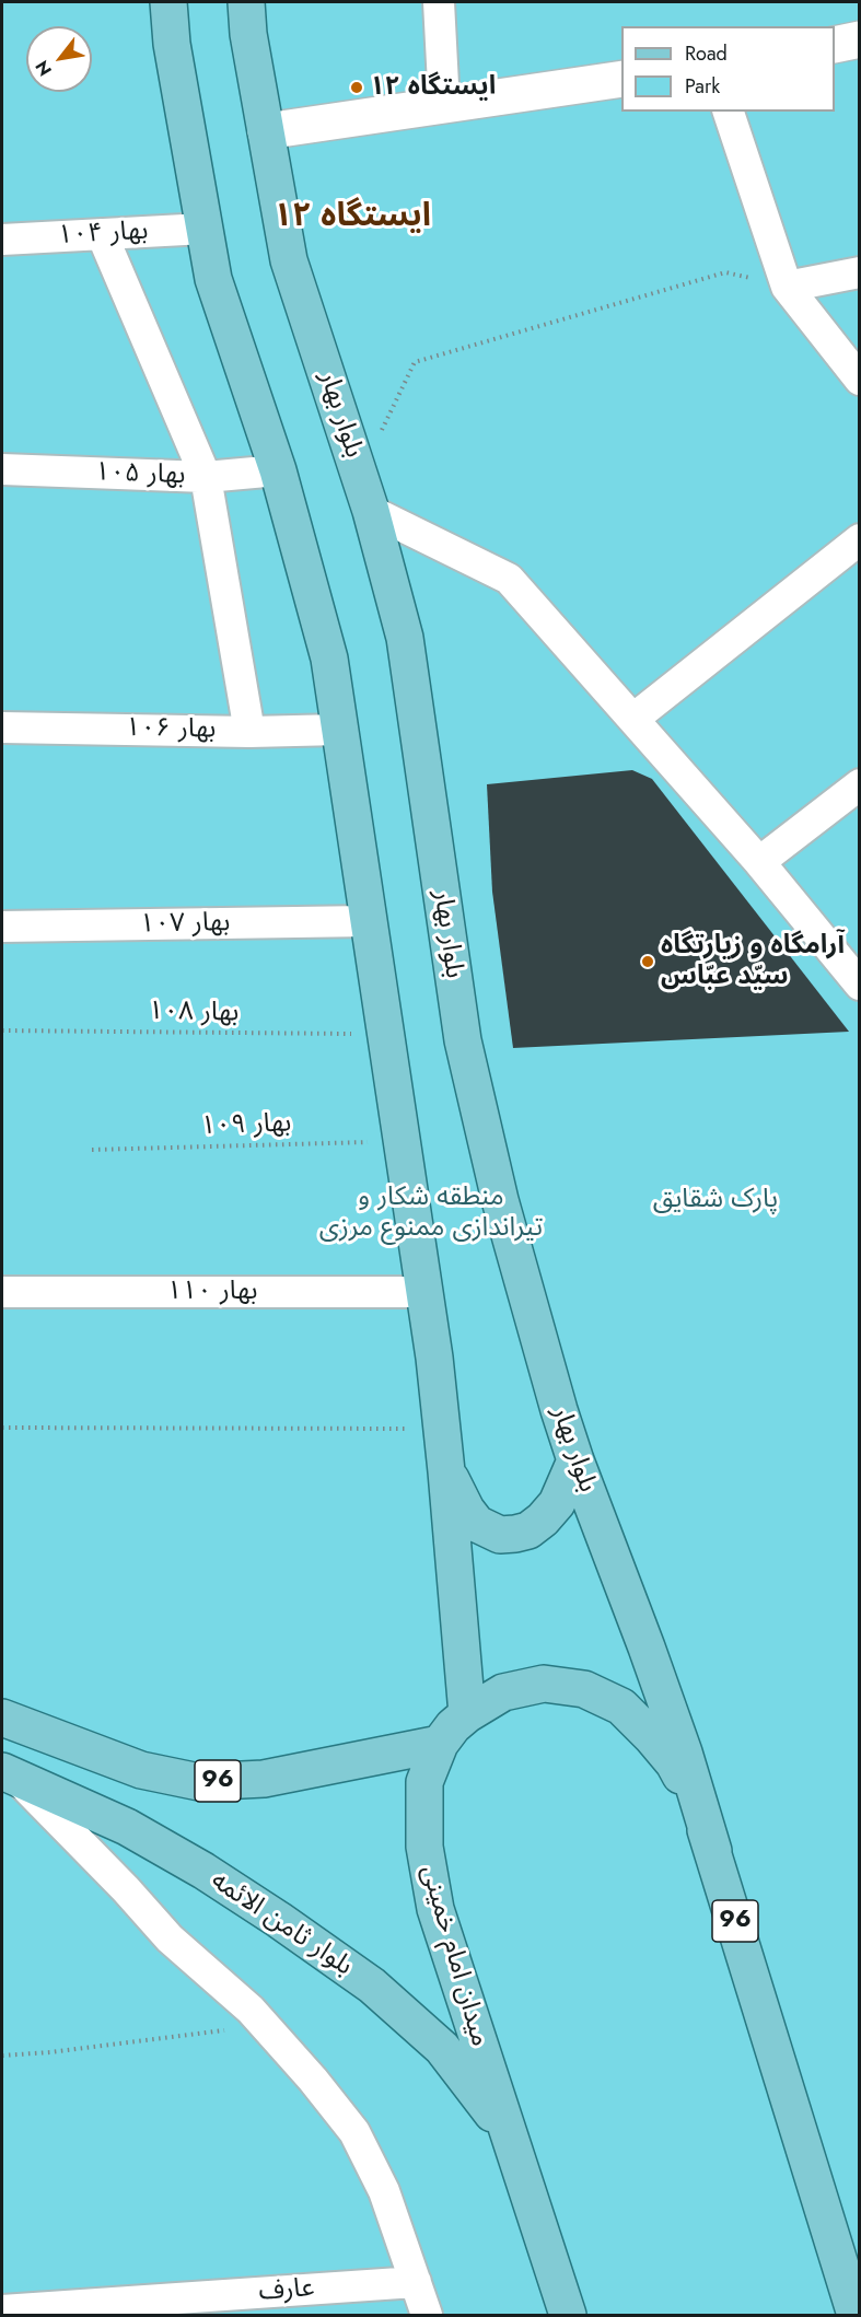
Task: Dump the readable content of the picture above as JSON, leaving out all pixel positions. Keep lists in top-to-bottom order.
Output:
{
  "streets": {
    "main road": [
      "بلوار بهار",
      "96",
      "بلوار ثامن الائمه",
      "میدان امام خمینی"
    ],
    "street": [
      "بهار ۱۰۴",
      "بهار ۱۰۵",
      "بهار ۱۰۶",
      "بهار ۱۰۷",
      "بهار ۱۱۰",
      "عارف"
    ],
    "path": ["بهار ۱۰۸", "بهار ۱۰۹"]
  },
  "crossings": [
    ["بلوار بهار", "میدان امام خمینی"],
    ["96", "میدان امام خمینی"],
    ["بلوار ثامن الائمه", "میدان امام خمینی"]
  ],
  "districts": ["ایستگاه ۱۲"],
  "parks": ["منطقه شکار و تیراندازی ممنوع مرزی", "پارک شقایق"],
  "places": ["ایستگاه ۱۲", "آرامگاه و زیارتگاه سیّد عبّاس"],
  "legend": ["Road", "Park"],
  "north": "bottom left"
}
